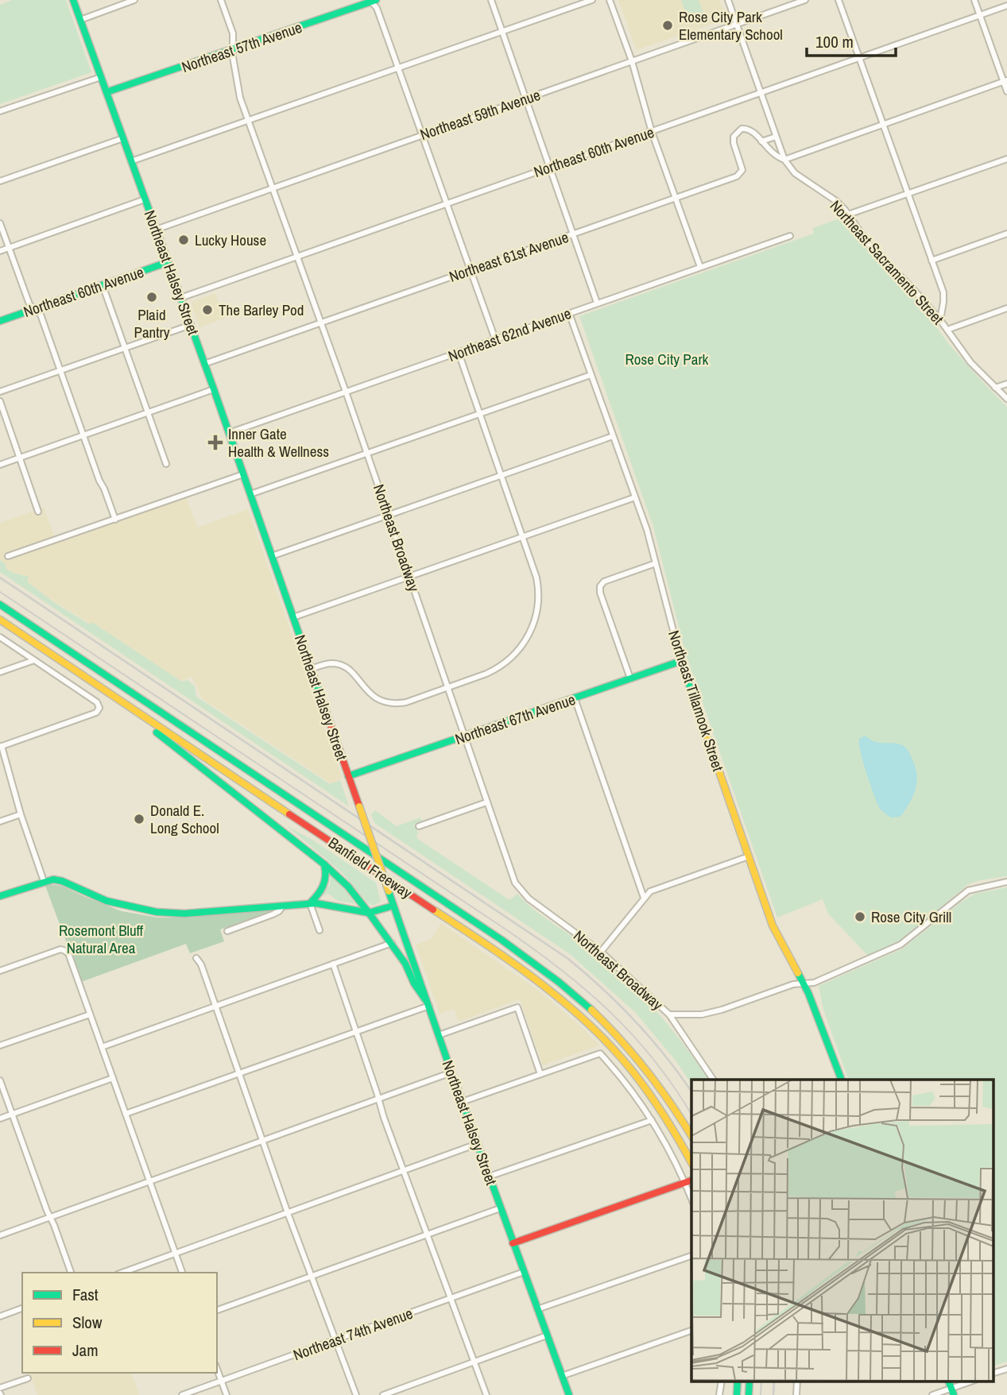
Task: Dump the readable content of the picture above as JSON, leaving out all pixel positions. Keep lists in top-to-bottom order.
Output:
{
  "streets": {
    "main road": [
      "Northeast 57th Avenue",
      "Northeast 60th Avenue",
      "Northeast Halsey Street",
      "Northeast Tillamook Street",
      "Northeast 67th Avenue",
      "Banfield Freeway"
    ],
    "street": [
      "Northeast 59th Avenue",
      "Northeast 61st Avenue",
      "Northeast Sacramento Street",
      "Northeast 62nd Avenue",
      "Northeast Broadway",
      "Northeast 74th Avenue"
    ]
  },
  "crossings": [
    ["Northeast 57th Avenue", "Northeast Halsey Street"],
    ["Northeast 57th Avenue", "Northeast Broadway"],
    ["Northeast 59th Avenue", "Northeast Sacramento Street"],
    ["Northeast 59th Avenue", "Northeast Halsey Street"],
    ["Northeast 59th Avenue", "Northeast Broadway"],
    ["Northeast 60th Avenue", "Northeast Sacramento Street"],
    ["Northeast 60th Avenue", "Northeast Halsey Street"],
    ["Northeast 60th Avenue", "Northeast Broadway"],
    ["Northeast 61st Avenue", "Northeast Sacramento Street"],
    ["Northeast 61st Avenue", "Northeast Halsey Street"],
    ["Northeast 61st Avenue", "Northeast Broadway"],
    ["Northeast Halsey Street", "Northeast 62nd Avenue"],
    ["Northeast Halsey Street", "Northeast 67th Avenue"],
    ["Northeast Halsey Street", "Northeast 74th Avenue"],
    ["Northeast 62nd Avenue", "Northeast Broadway"],
    ["Northeast 62nd Avenue", "Northeast Tillamook Street"],
    ["Northeast Broadway", "Northeast 67th Avenue"],
    ["Northeast Tillamook Street", "Northeast 67th Avenue"]
  ],
  "parks": ["Rose City Park", "Rosemont Bluff Natural Area"],
  "places": {
    "other": [
      "Rose City Park Elementary School",
      "Lucky House",
      "Plaid Pantry",
      "The Barley Pod",
      "Donald E. Long School",
      "Rose City Grill"
    ],
    "health": ["Inner Gate Health & Wellness"]
  },
  "legend": ["Fast", "Slow", "Jam"],
  "scale_bar": "100 m"
}
